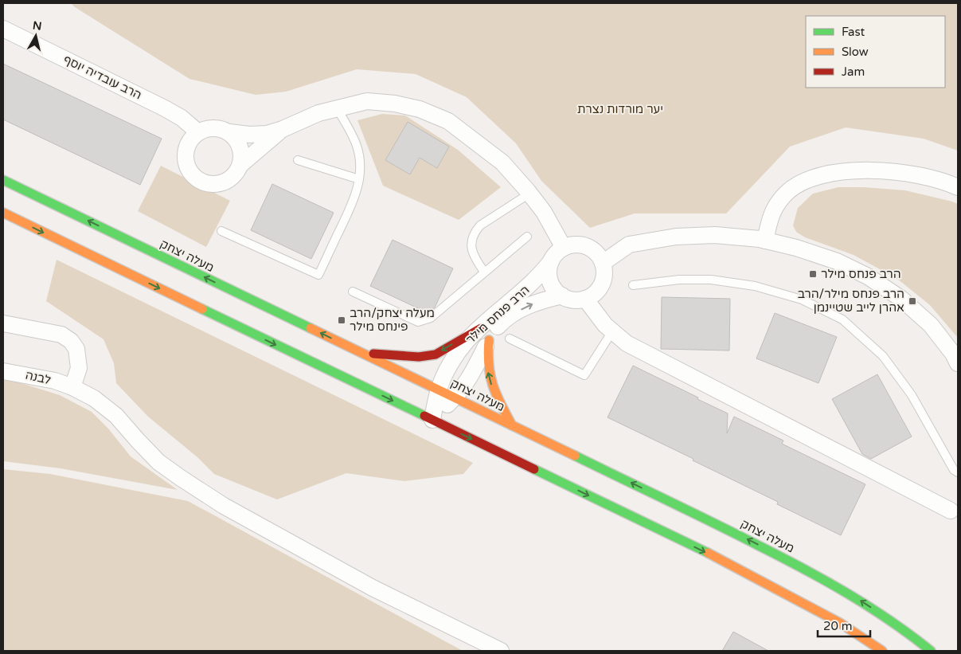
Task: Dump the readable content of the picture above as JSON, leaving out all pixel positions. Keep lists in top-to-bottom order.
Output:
{
  "streets": {
    "street": [
      "הרב עובדיה יוסף",
      "מעלה יצחק",
      "הרב פנחס מילר",
      "לבנה"
    ]
  },
  "crossings": [
    ["מעלה יצחק", "הרב פנחס מילר"]
  ],
  "parks": ["יער מורדות נצרת"],
  "places": {
    "transit": ["הרב פנחס מילר", "הרב פנחס מילר/הרב אהרן לייב שטיינמן", "מעלה יצחק/הרב פינחס מילר"]
  },
  "legend": ["Fast", "Slow", "Jam"],
  "scale_bar": "20 m",
  "north": "top"
}
